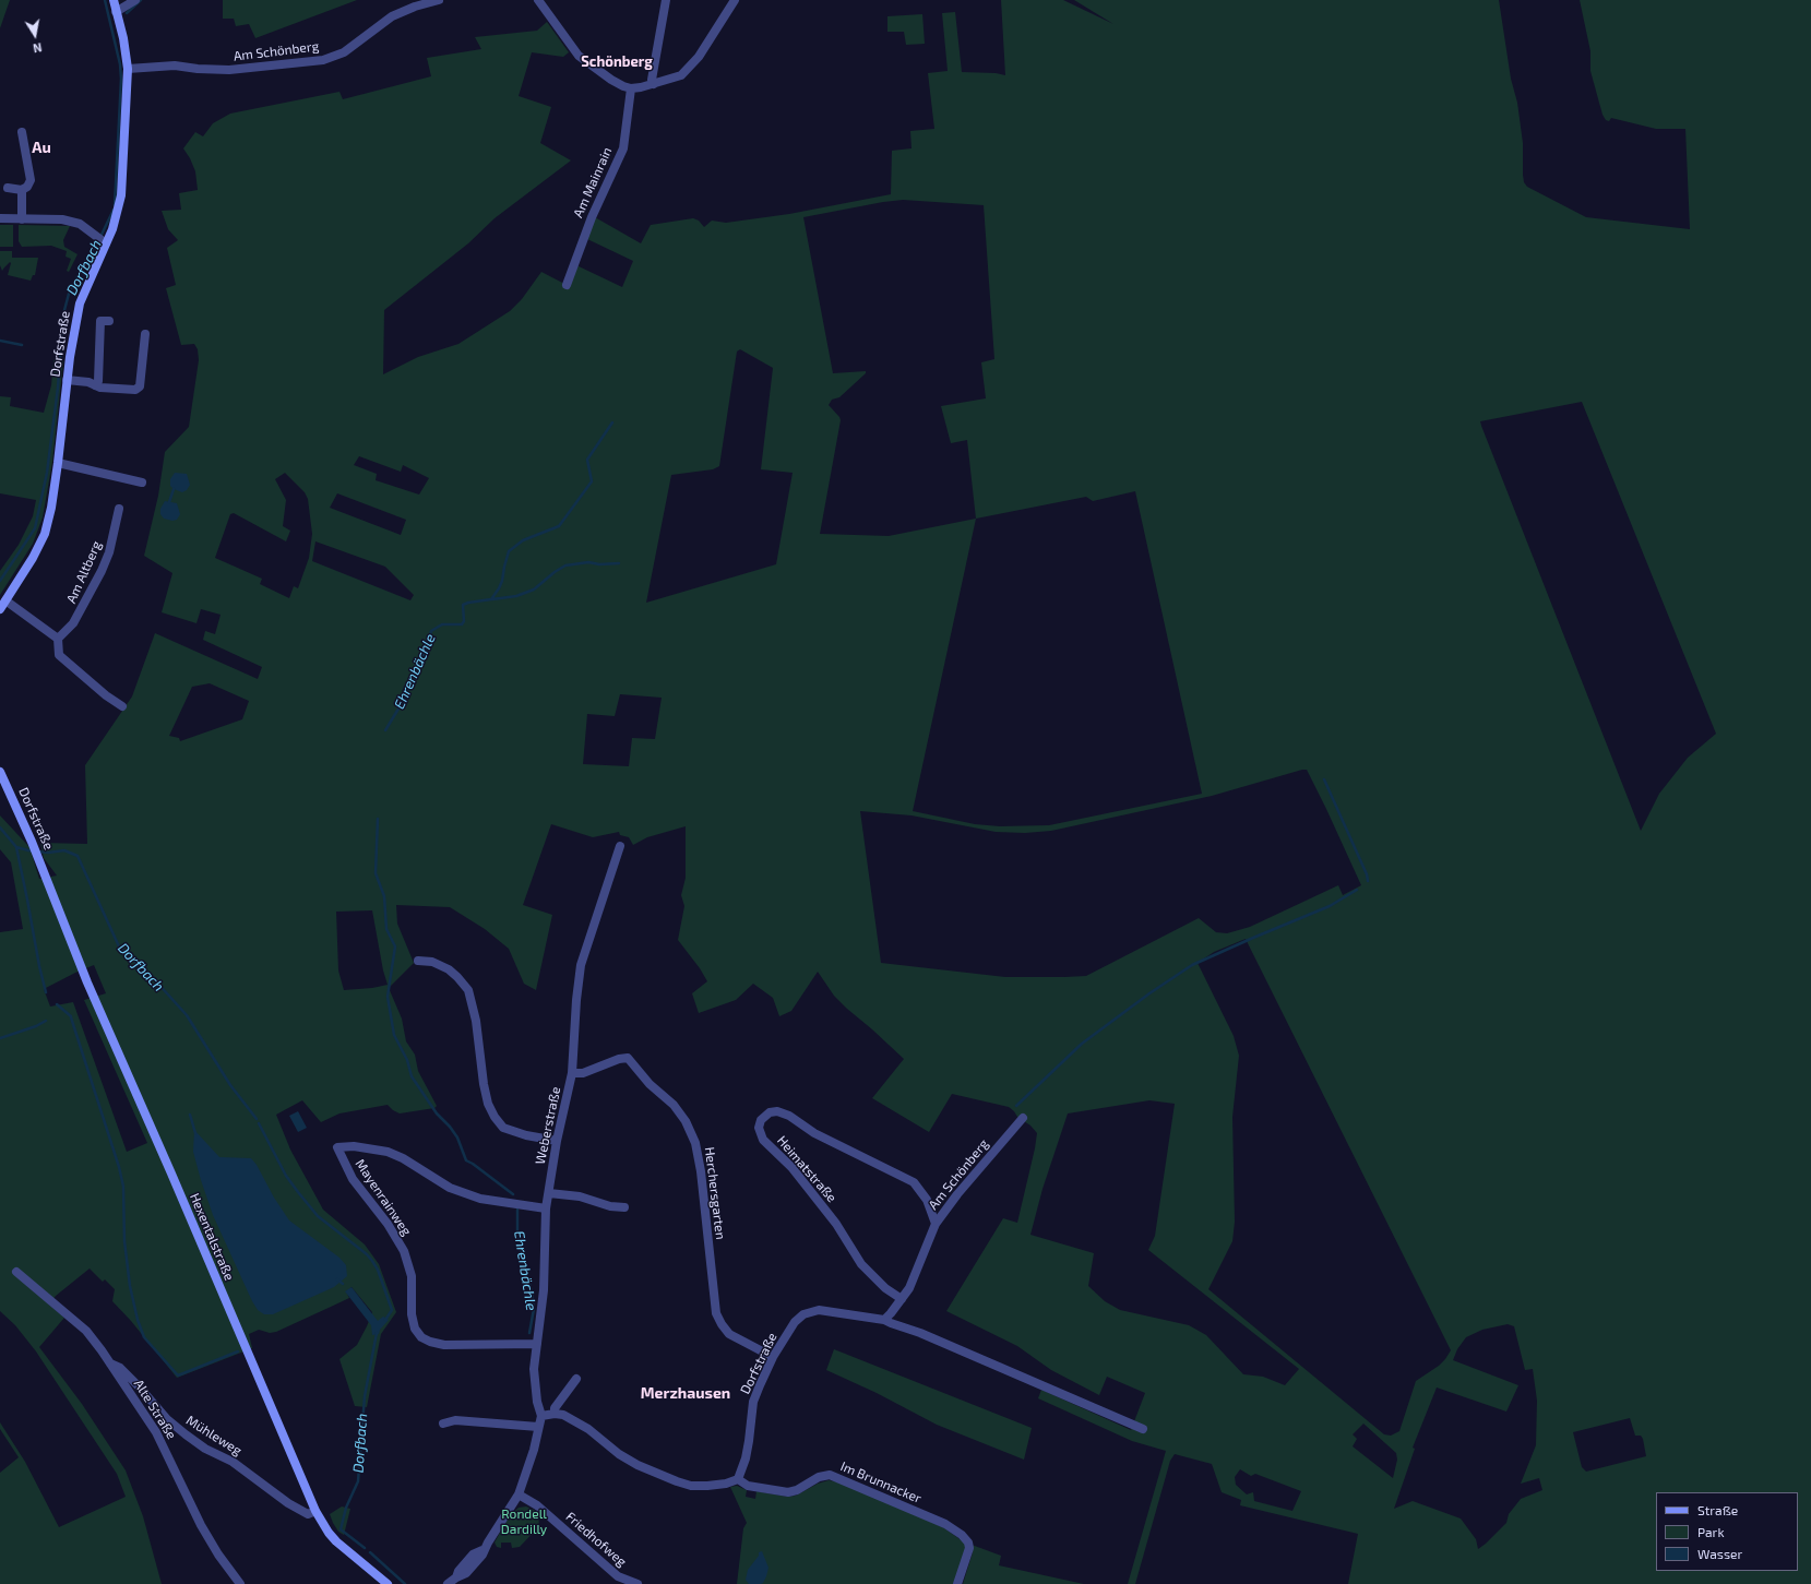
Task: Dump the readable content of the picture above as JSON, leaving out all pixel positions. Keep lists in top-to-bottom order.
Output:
{
  "streets": {
    "main road": ["Dorfstraße", "Hexentalstraße"],
    "street": [
      "Am Schönberg",
      "Am Mainrain",
      "Am Altberg",
      "Weberstraße",
      "Heimatstraße",
      "Herchersgarten",
      "Mayenrainweg",
      "Alte Straße",
      "Mühleweg",
      "Im Brunnacker",
      "Friedhofweg"
    ]
  },
  "crossings": [
    ["Am Schönberg", "Dorfstraße"],
    ["Am Schönberg", "Heimatstraße"],
    ["Dorfstraße", "Herchersgarten"],
    ["Dorfstraße", "Hexentalstraße"],
    ["Dorfstraße", "Im Brunnacker"],
    ["Weberstraße", "Herchersgarten"],
    ["Weberstraße", "Mayenrainweg"],
    ["Hexentalstraße", "Mühleweg"],
    ["Alte Straße", "Mühleweg"]
  ],
  "districts": ["Schönberg", "Au", "Merzhausen"],
  "water": ["Dorfbach", "Ehrenbächle"],
  "parks": ["Rondell Dardilly"],
  "legend": ["Straße", "Park", "Wasser"],
  "north": "bottom"
}
